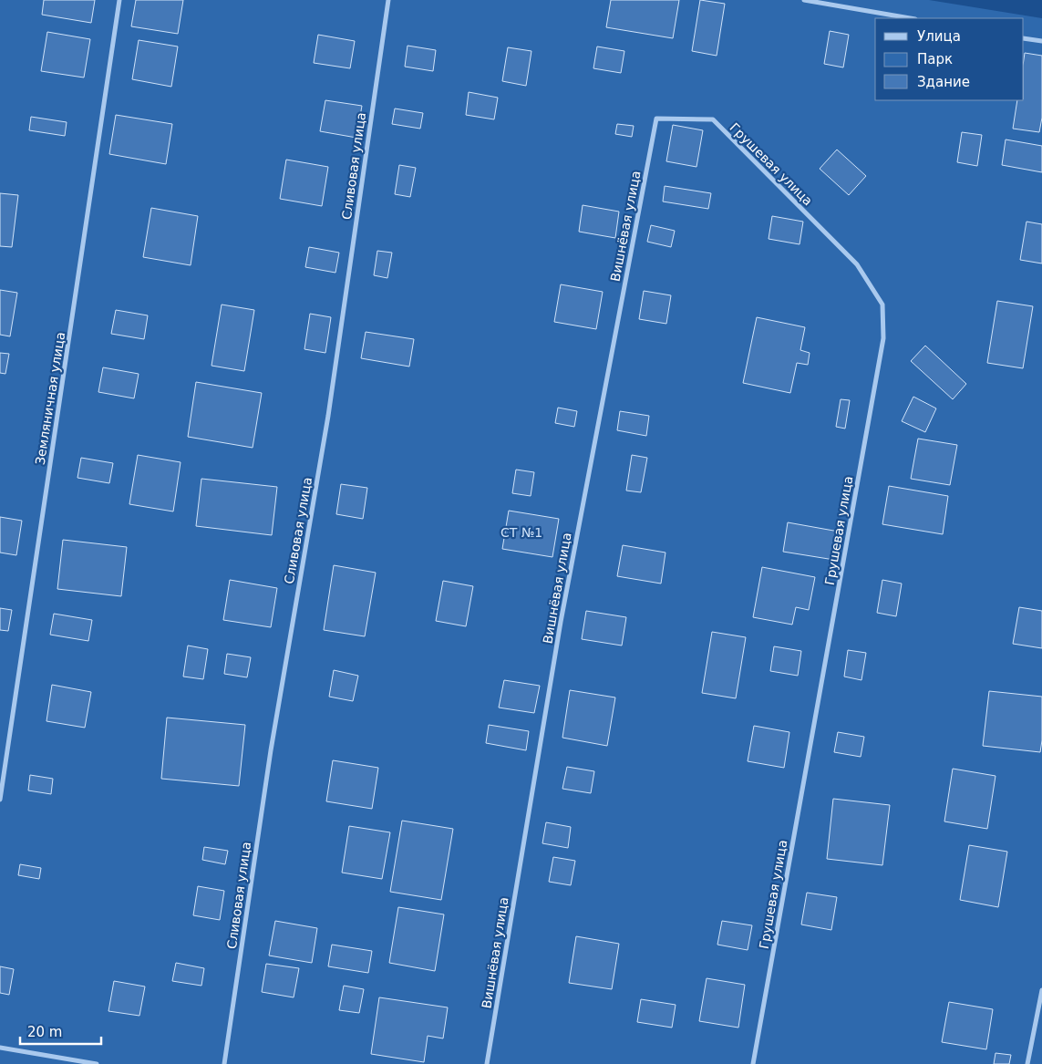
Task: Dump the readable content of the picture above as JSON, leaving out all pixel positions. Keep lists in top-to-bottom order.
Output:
{
  "streets": {
    "street": [
      "Грушевая улица",
      "Сливовая улица",
      "Вишнёвая улица",
      "Земляничная улица"
    ]
  },
  "crossings": [
    ["Грушевая улица", "Вишнёвая улица"]
  ],
  "parks": ["СТ №1"],
  "legend": ["Улица", "Парк", "Здание"],
  "scale_bar": "20 m"
}
